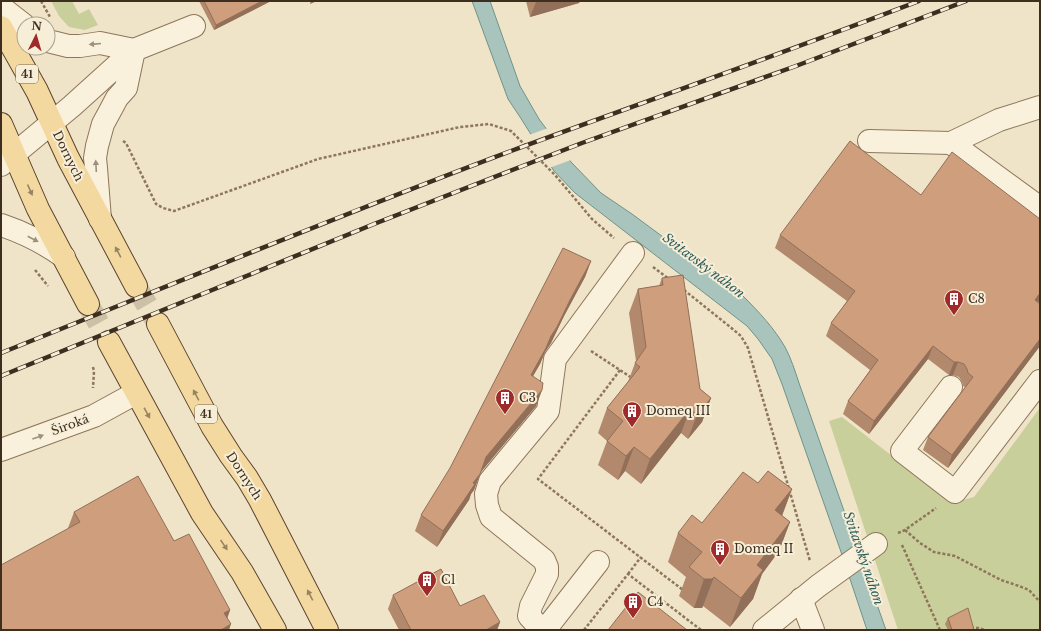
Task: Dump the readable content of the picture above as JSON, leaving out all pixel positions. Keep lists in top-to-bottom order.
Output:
{
  "streets": {
    "main road": ["41", "Dornych"],
    "street": ["Široká"]
  },
  "one_way": ["Široká"],
  "water": ["Svitavský náhon"],
  "places": {
    "building": [
      "C8",
      "C3",
      "Domeq III",
      "Domeq II",
      "C1",
      "C4"
    ]
  },
  "north": "top"
}
